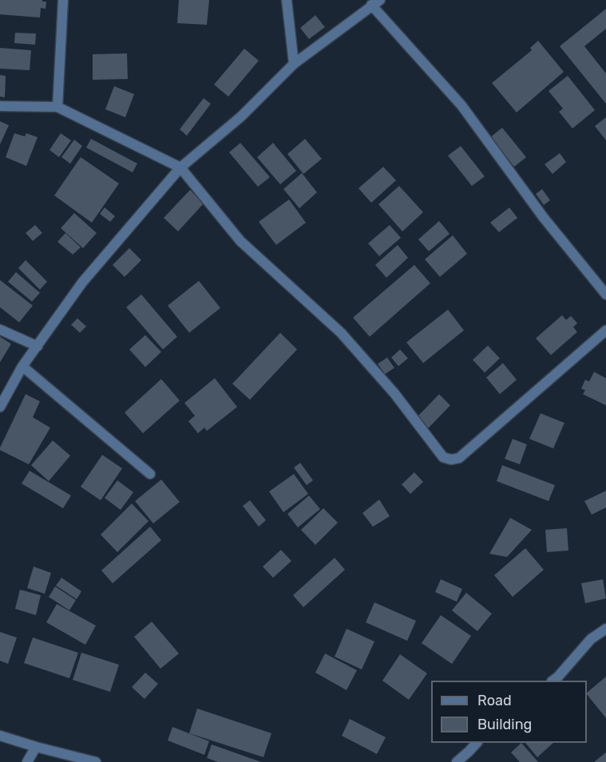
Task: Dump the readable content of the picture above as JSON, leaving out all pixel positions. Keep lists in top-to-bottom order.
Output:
{
  "legend": ["Road", "Building"]
}
